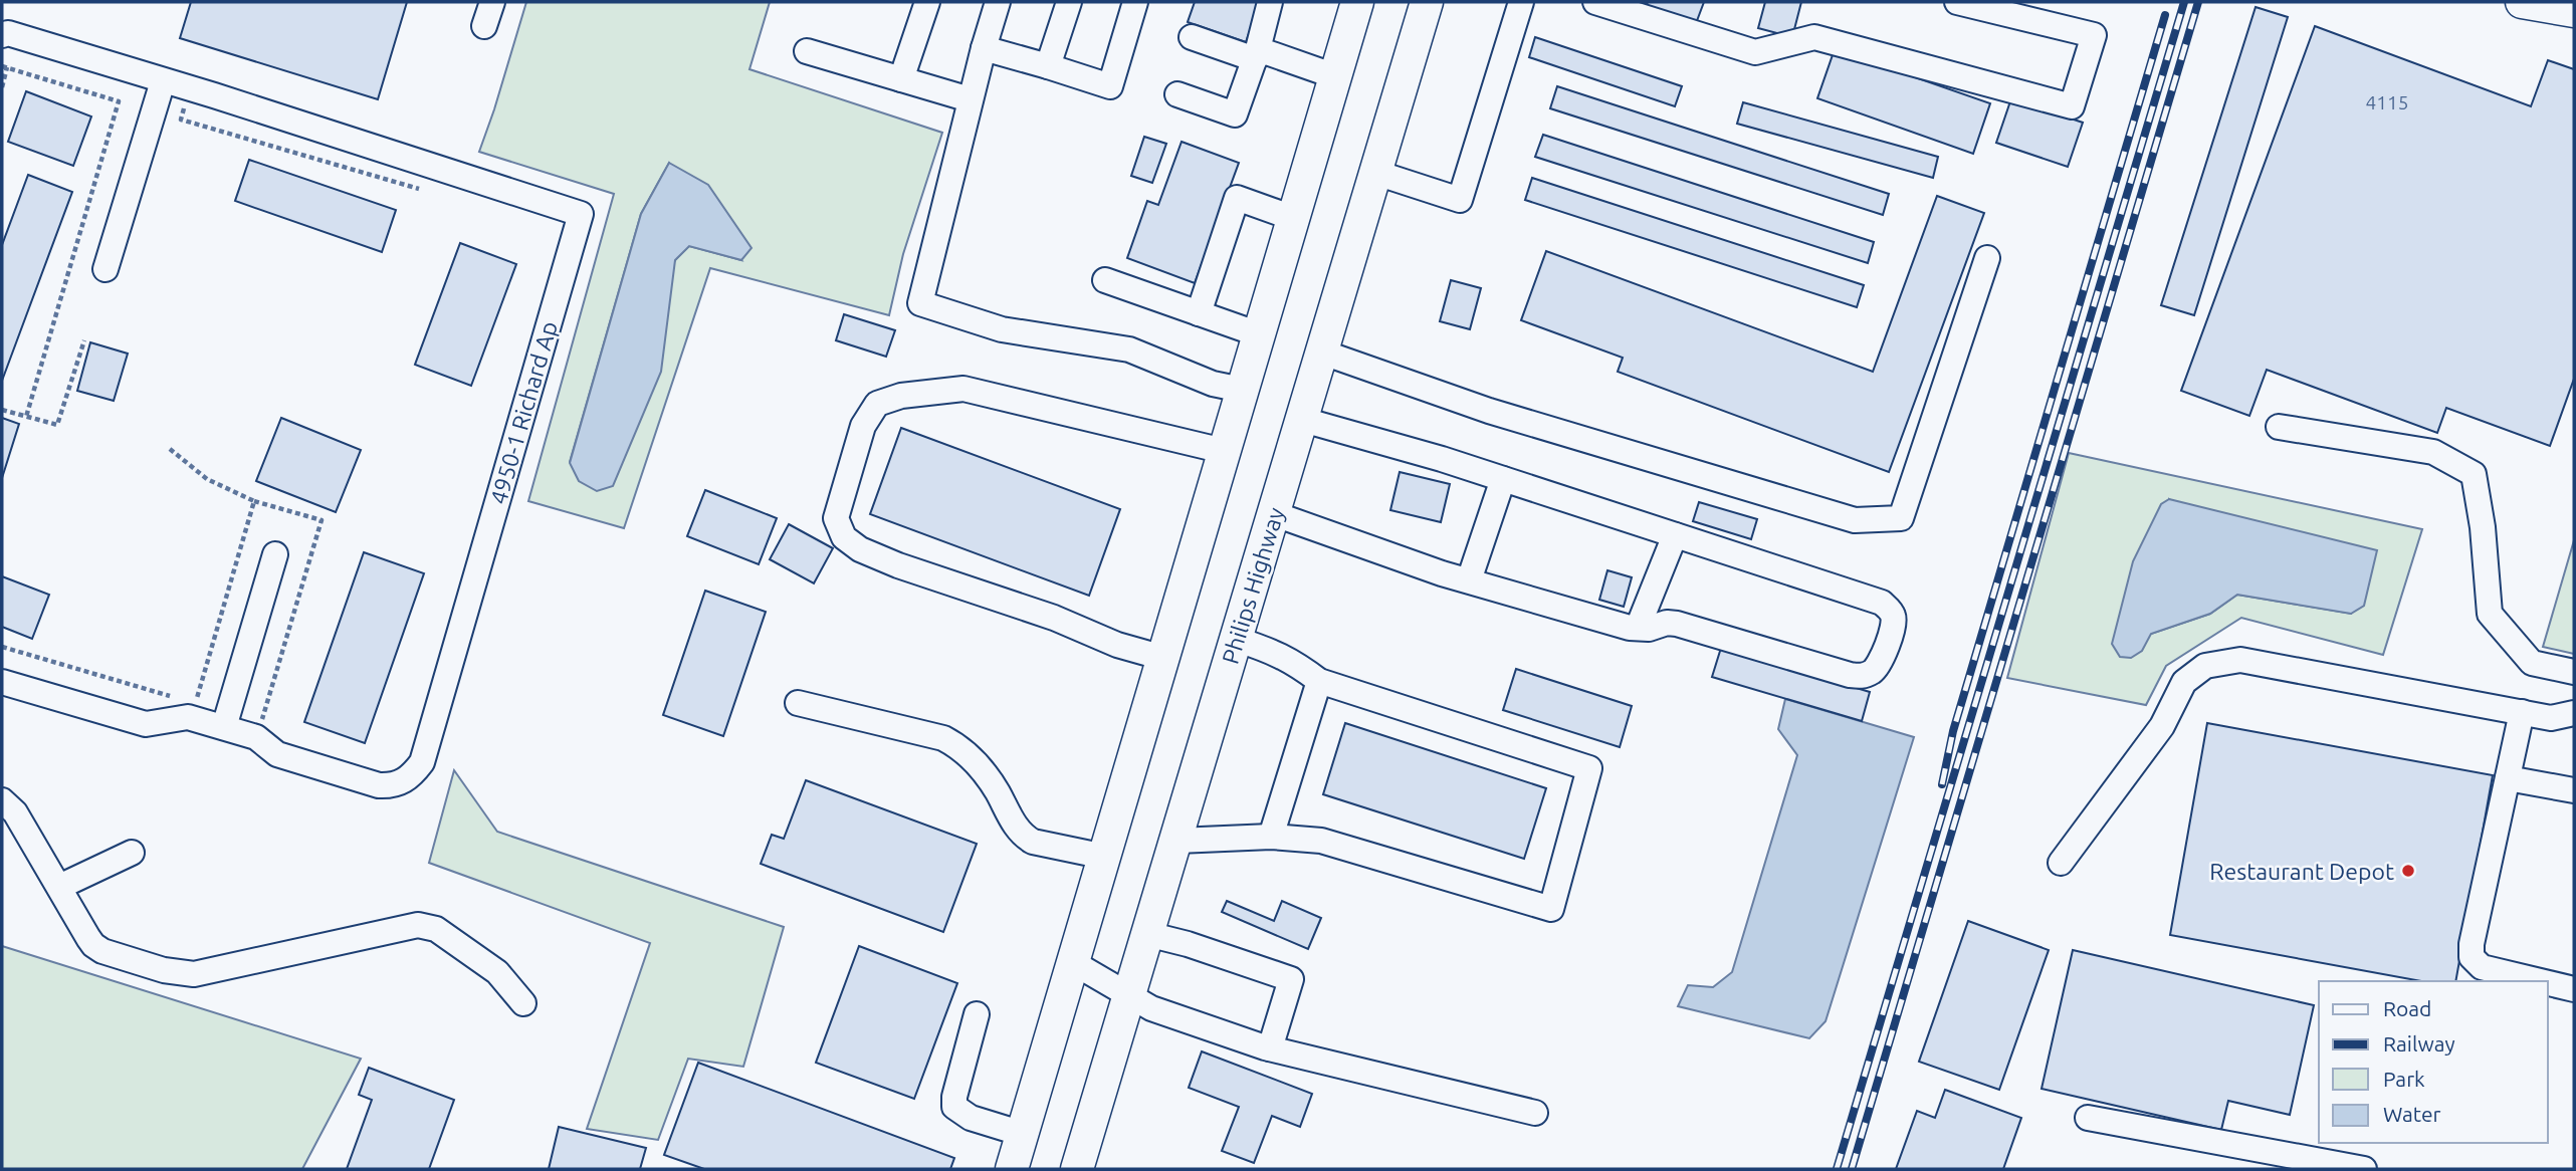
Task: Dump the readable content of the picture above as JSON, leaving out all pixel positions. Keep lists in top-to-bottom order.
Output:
{
  "streets": {
    "main road": ["Philips Highway"],
    "street": ["4950-1 Richard Ap"]
  },
  "places": ["Restaurant Depot"],
  "house_numbers": ["4115"],
  "legend": [
    "Road",
    "Railway",
    "Park",
    "Water"
  ]
}
